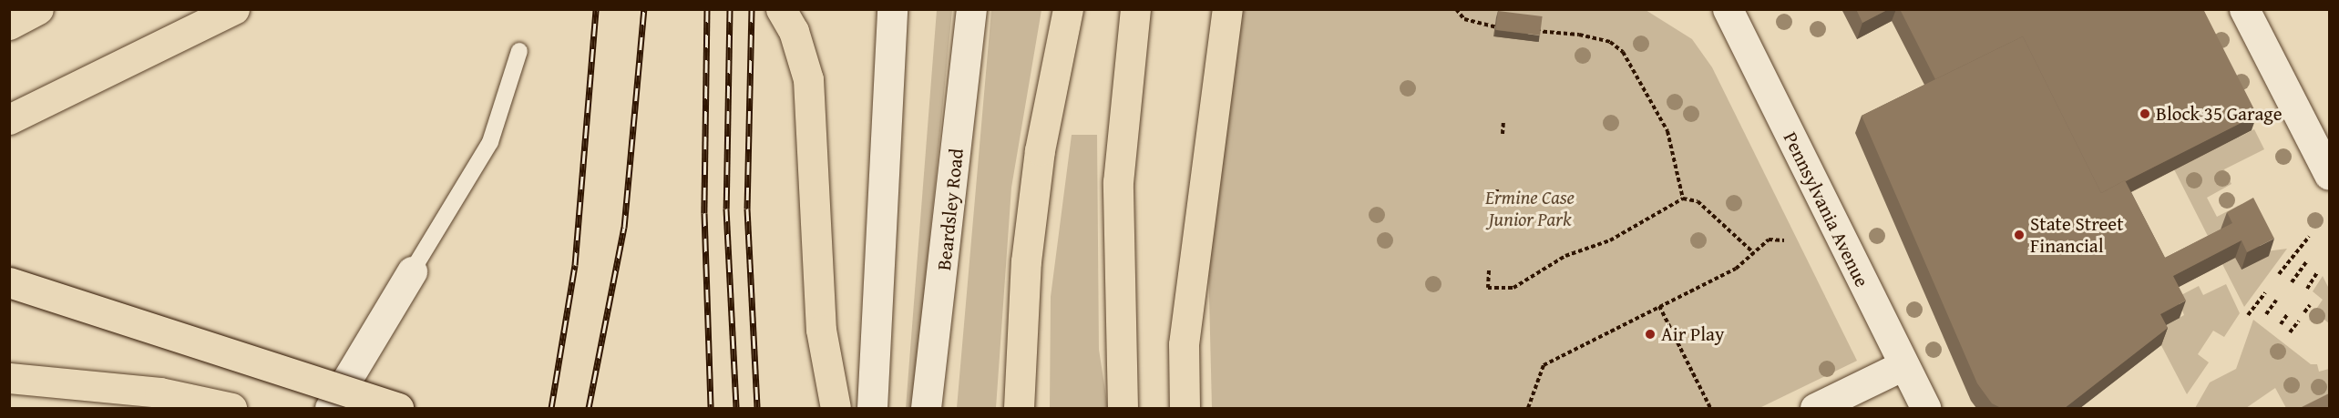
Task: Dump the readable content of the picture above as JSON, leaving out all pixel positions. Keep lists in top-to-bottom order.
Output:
{
  "streets": {
    "street": ["Beardsley Road", "Pennsylvania Avenue"]
  },
  "parks": ["Ermine Case Junior Park"],
  "places": ["Block 35 Garage", "State Street Financial", "Air Play"]
}
